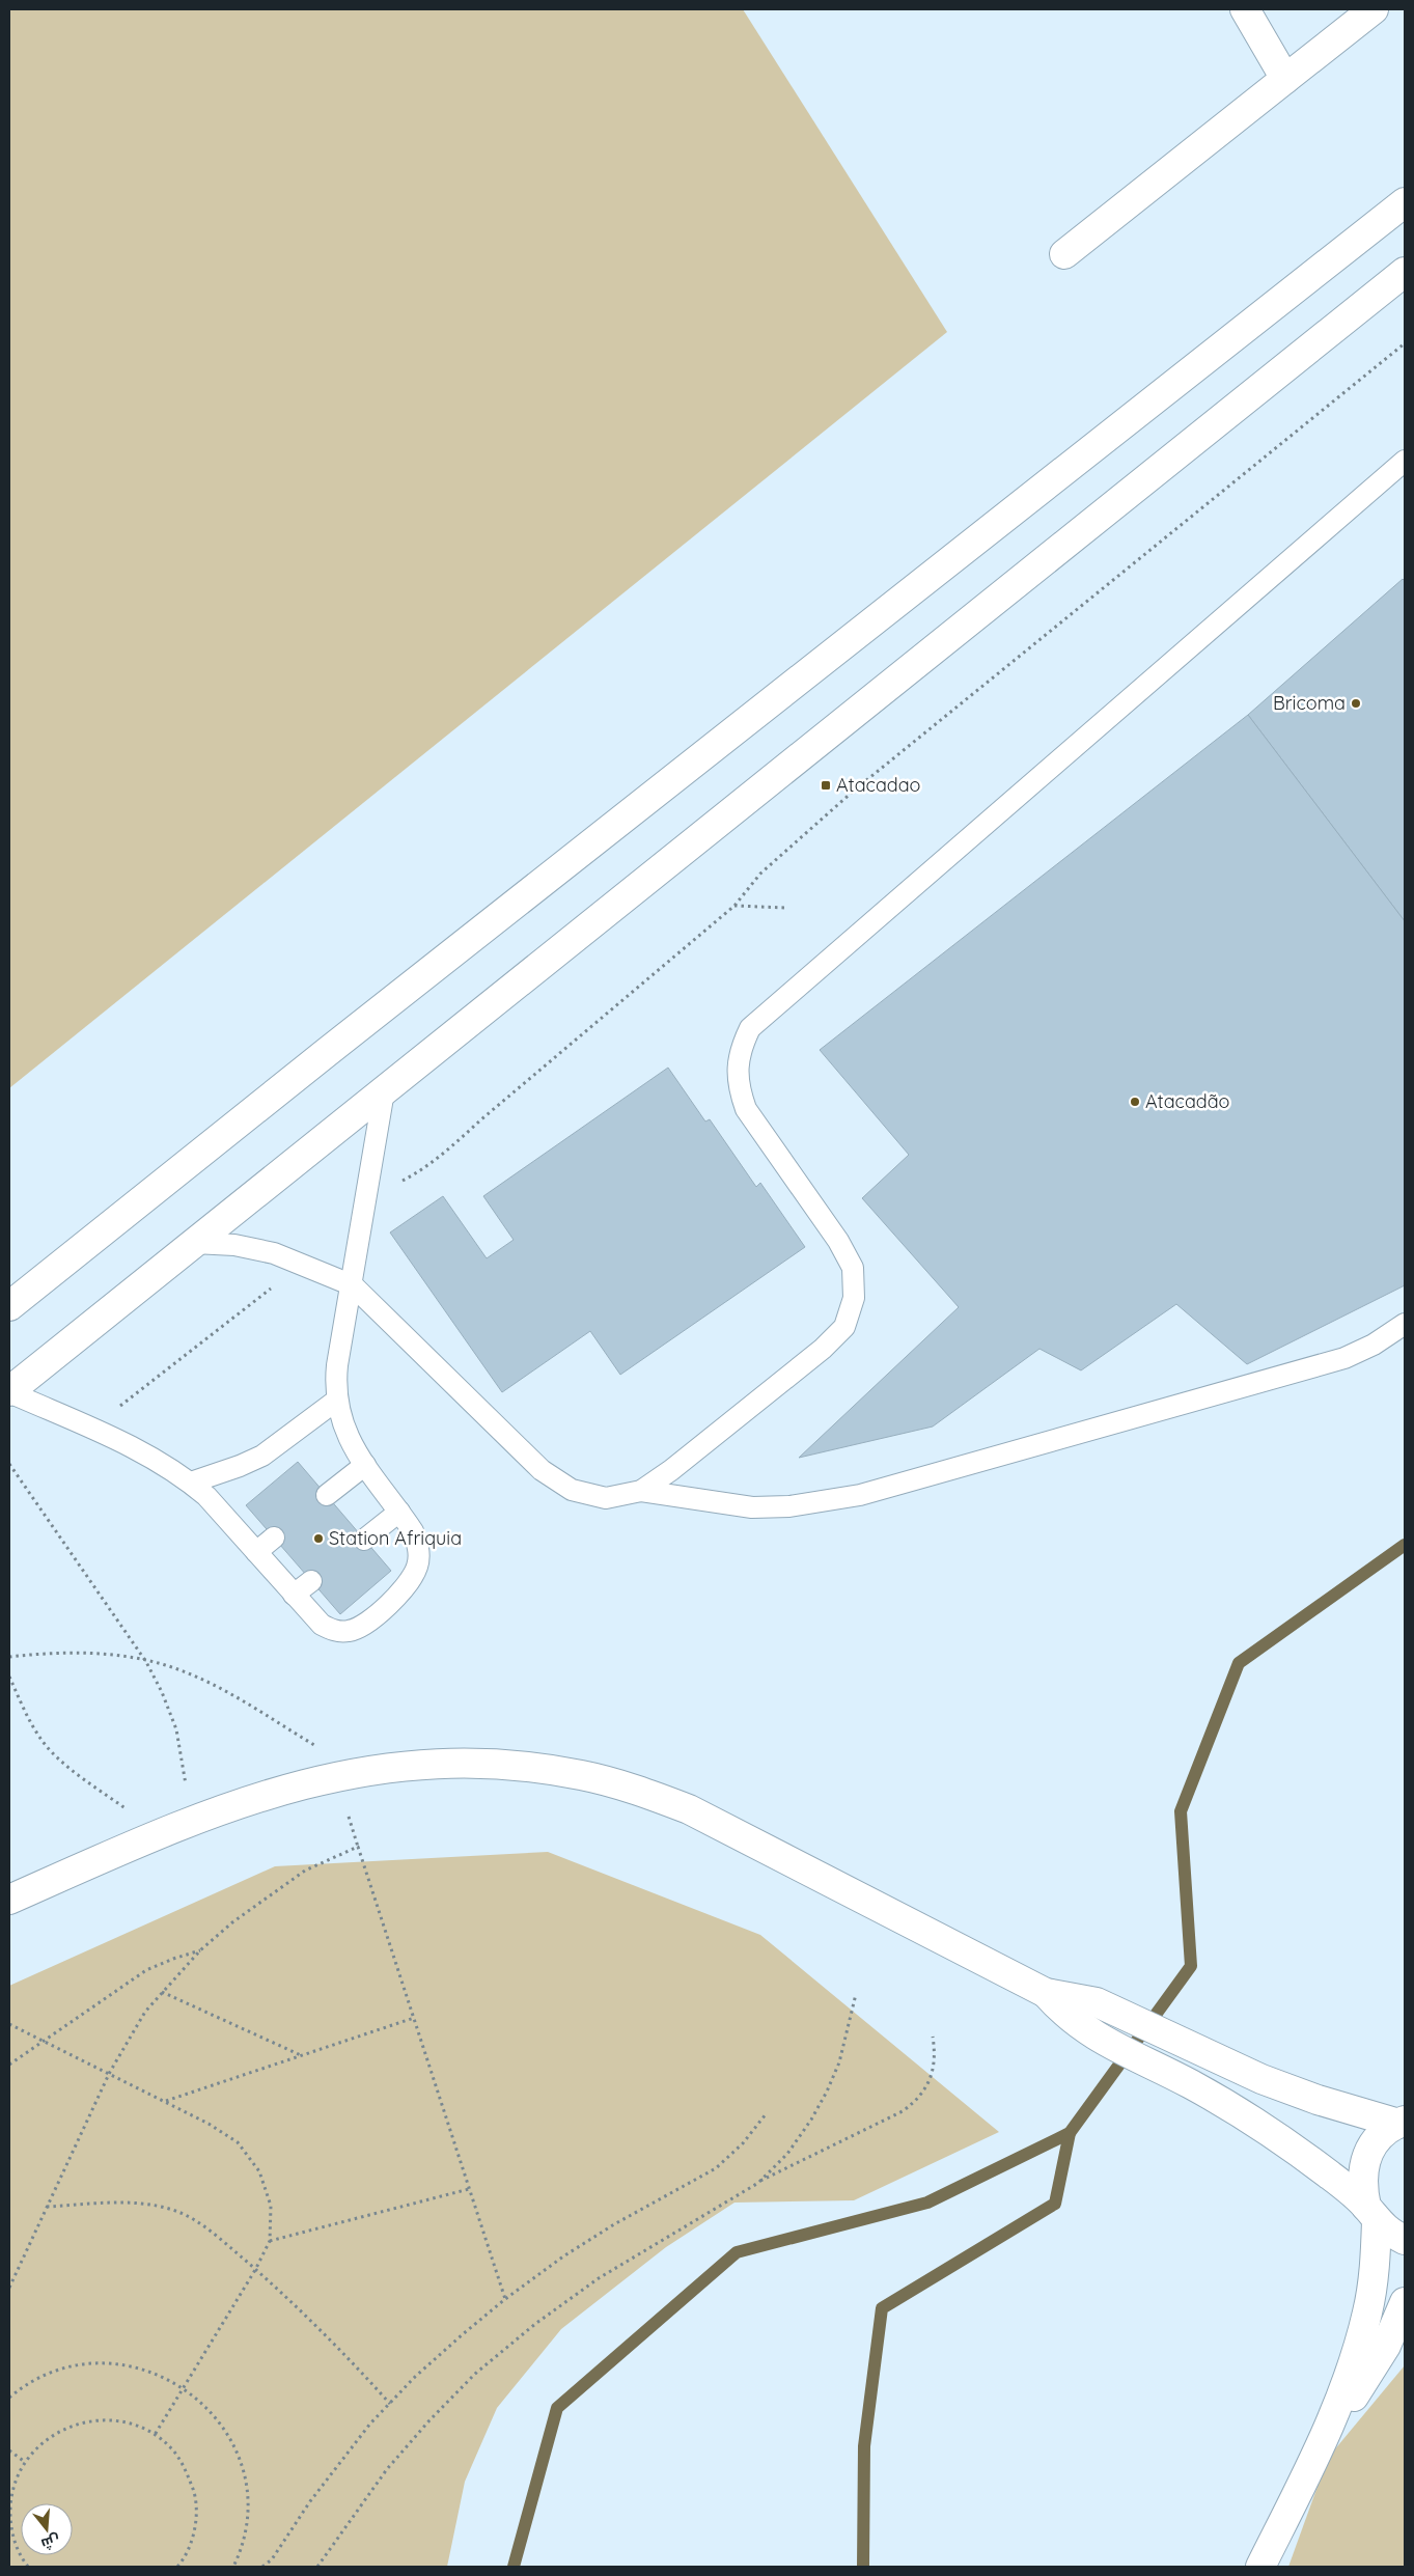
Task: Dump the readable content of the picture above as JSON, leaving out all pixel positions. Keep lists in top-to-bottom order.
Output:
{
  "places": {
    "other": ["Bricoma", "Atacadão", "Station Afriquia"],
    "transit": ["Atacadao"]
  },
  "north": "bottom"
}
